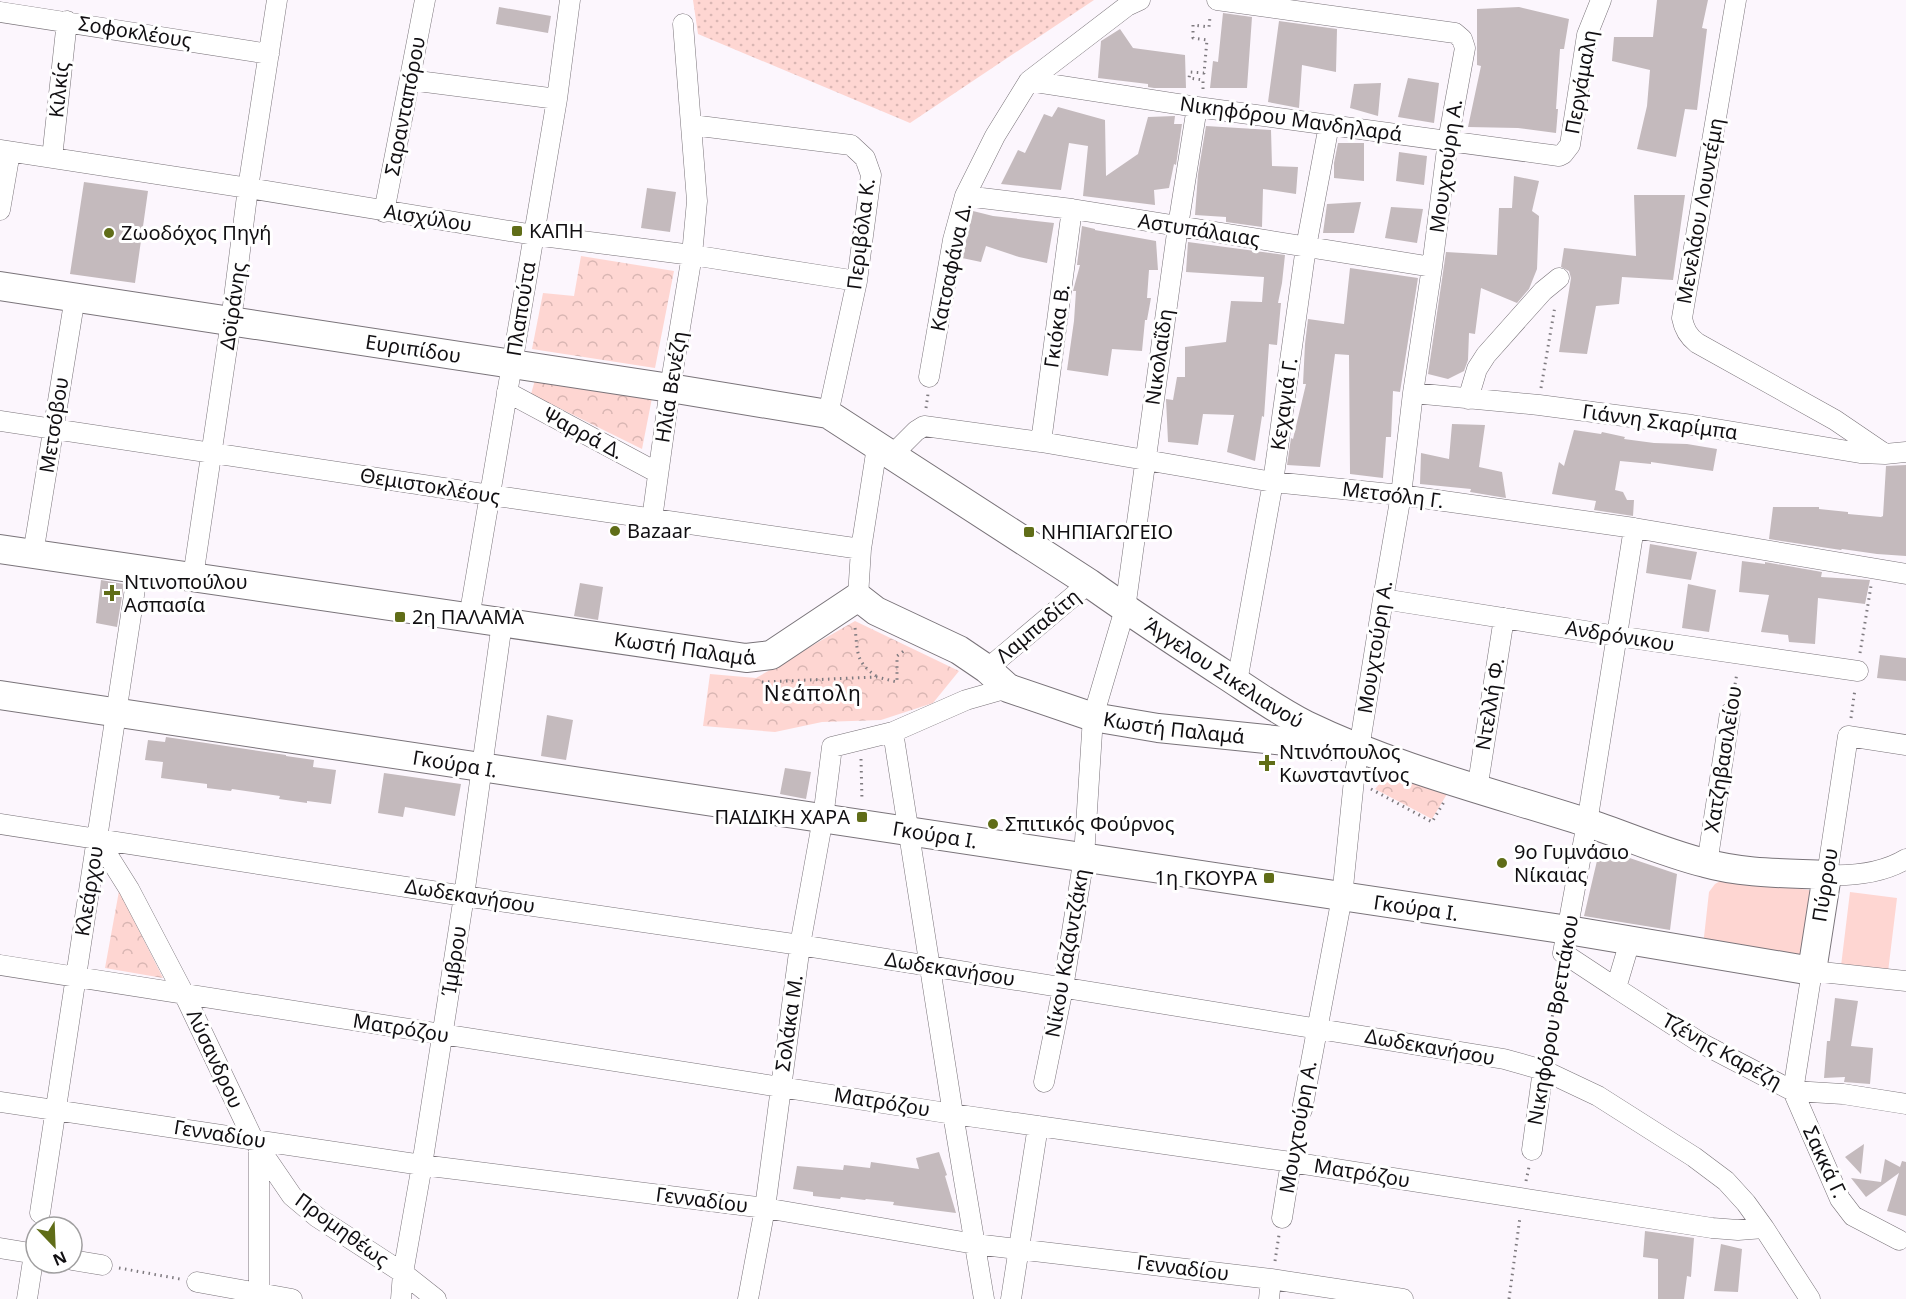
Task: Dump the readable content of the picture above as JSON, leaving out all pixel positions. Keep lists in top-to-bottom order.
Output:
{
  "streets": {
    "street": [
      "Σοφοκλέους",
      "Περγάμαλη",
      "Κιλκίς",
      "Σαρανταπόρου",
      "Νικηφόρου Μανδηλαρά",
      "Μουχτούρη Α.",
      "Μενελάου Λουντέμη",
      "Αισχύλου",
      "Αστυπάλαιας",
      "Περιβόλα Κ.",
      "Κατσαφάνα Δ.",
      "Δοϊράνης",
      "Πλαπούτα",
      "Γκιόκα Β.",
      "Ευριπίδου",
      "Νικολαΐδη",
      "Ηλία Βενέζη",
      "Κεχαγιά Γ.",
      "Γιάννη Σκαρίμπα",
      "Μετσόβου",
      "Ψαρρά Δ.",
      "Θεμιστοκλέους",
      "Μετσόλη Γ.",
      "Λαμπαδίτη",
      "Ανδρόνικου",
      "Κωστή Παλαμά",
      "Άγγελου Σικελιανού",
      "Ντελλή Φ.",
      "Χατζηβασιλείου",
      "Γκούρα Ι.",
      "Πύρρου",
      "Κλεάρχου",
      "Δωδεκανήσου",
      "Νίκου Καζαντζάκη",
      "Ίμβρου",
      "Νικηφόρου Βρεττάκου",
      "Σολάκα Μ.",
      "Ματρόζου",
      "Τζένης Καρέζη",
      "Λύσανδρου",
      "Γενναδίου",
      "Σακκά Γ.",
      "Προμηθέως"
    ]
  },
  "crossings": [
    ["Σοφοκλέους", "Κιλκίς"],
    ["Σοφοκλέους", "Δοϊράνης"],
    ["Περγάμαλη", "Νικηφόρου Μανδηλαρά"],
    ["Κιλκίς", "Αισχύλου"],
    ["Σαρανταπόρου", "Αισχύλου"],
    ["Νικηφόρου Μανδηλαρά", "Μουχτούρη Α."],
    ["Νικηφόρου Μανδηλαρά", "Κατσαφάνα Δ."],
    ["Νικηφόρου Μανδηλαρά", "Νικολαΐδη"],
    ["Νικηφόρου Μανδηλαρά", "Κεχαγιά Γ."],
    ["Μουχτούρη Α.", "Αστυπάλαιας"],
    ["Μουχτούρη Α.", "Γιάννη Σκαρίμπα"],
    ["Μουχτούρη Α.", "Μετσόλη Γ."],
    ["Μουχτούρη Α.", "Ανδρόνικου"],
    ["Μουχτούρη Α.", "Κωστή Παλαμά"],
    ["Μουχτούρη Α.", "Άγγελου Σικελιανού"],
    ["Μουχτούρη Α.", "Γκούρα Ι."],
    ["Μουχτούρη Α.", "Δωδεκανήσου"],
    ["Μουχτούρη Α.", "Ματρόζου"],
    ["Μουχτούρη Α.", "Γενναδίου"],
    ["Μενελάου Λουντέμη", "Γιάννη Σκαρίμπα"],
    ["Αισχύλου", "Περιβόλα Κ."],
    ["Αισχύλου", "Δοϊράνης"],
    ["Αισχύλου", "Πλαπούτα"],
    ["Αισχύλου", "Ηλία Βενέζη"],
    ["Αστυπάλαιας", "Κατσαφάνα Δ."],
    ["Αστυπάλαιας", "Γκιόκα Β."],
    ["Αστυπάλαιας", "Νικολαΐδη"],
    ["Αστυπάλαιας", "Κεχαγιά Γ."],
    ["Περιβόλα Κ.", "Ευριπίδου"],
    ["Περιβόλα Κ.", "Ηλία Βενέζη"],
    ["Περιβόλα Κ.", "Άγγελου Σικελιανού"],
    ["Δοϊράνης", "Ευριπίδου"],
    ["Δοϊράνης", "Θεμιστοκλέους"],
    ["Δοϊράνης", "Κωστή Παλαμά"],
    ["Πλαπούτα", "Ευριπίδου"],
    ["Πλαπούτα", "Ψαρρά Δ."],
    ["Πλαπούτα", "Θεμιστοκλέους"],
    ["Πλαπούτα", "Κωστή Παλαμά"],
    ["Γκιόκα Β.", "Μετσόλη Γ."],
    ["Ευριπίδου", "Ηλία Βενέζη"],
    ["Ευριπίδου", "Μετσόβου"],
    ["Ευριπίδου", "Άγγελου Σικελιανού"],
    ["Νικολαΐδη", "Μετσόλη Γ."],
    ["Νικολαΐδη", "Άγγελου Σικελιανού"],
    ["Νικολαΐδη", "Νίκου Καζαντζάκη"],
    ["Ηλία Βενέζη", "Ψαρρά Δ."],
    ["Ηλία Βενέζη", "Θεμιστοκλέους"],
    ["Κεχαγιά Γ.", "Μετσόλη Γ."],
    ["Κεχαγιά Γ.", "Άγγελου Σικελιανού"],
    ["Μετσόβου", "Θεμιστοκλέους"],
    ["Μετσόβου", "Κωστή Παλαμά"],
    ["Μετσόλη Γ.", "Νικηφόρου Βρεττάκου"],
    ["Λαμπαδίτη", "Κωστή Παλαμά"],
    ["Λαμπαδίτη", "Άγγελου Σικελιανού"],
    ["Ανδρόνικου", "Ντελλή Φ."],
    ["Ανδρόνικου", "Χατζηβασιλείου"],
    ["Ανδρόνικου", "Νικηφόρου Βρεττάκου"],
    ["Κωστή Παλαμά", "Άγγελου Σικελιανού"],
    ["Κωστή Παλαμά", "Κλεάρχου"],
    ["Κωστή Παλαμά", "Νίκου Καζαντζάκη"],
    ["Κωστή Παλαμά", "Ίμβρου"],
    ["Άγγελου Σικελιανού", "Ντελλή Φ."],
    ["Άγγελου Σικελιανού", "Χατζηβασιλείου"],
    ["Άγγελου Σικελιανού", "Πύρρου"],
    ["Άγγελου Σικελιανού", "Νίκου Καζαντζάκη"],
    ["Άγγελου Σικελιανού", "Νικηφόρου Βρεττάκου"],
    ["Γκούρα Ι.", "Πύρρου"],
    ["Γκούρα Ι.", "Κλεάρχου"],
    ["Γκούρα Ι.", "Νίκου Καζαντζάκη"],
    ["Γκούρα Ι.", "Ίμβρου"],
    ["Γκούρα Ι.", "Νικηφόρου Βρεττάκου"],
    ["Γκούρα Ι.", "Σολάκα Μ."],
    ["Γκούρα Ι.", "Τζένης Καρέζη"],
    ["Πύρρου", "Τζένης Καρέζη"],
    ["Πύρρου", "Σακκά Γ."],
    ["Κλεάρχου", "Δωδεκανήσου"],
    ["Κλεάρχου", "Ματρόζου"],
    ["Κλεάρχου", "Λύσανδρου"],
    ["Κλεάρχου", "Γενναδίου"],
    ["Δωδεκανήσου", "Νίκου Καζαντζάκη"],
    ["Δωδεκανήσου", "Ίμβρου"],
    ["Δωδεκανήσου", "Νικηφόρου Βρεττάκου"],
    ["Δωδεκανήσου", "Σολάκα Μ."],
    ["Δωδεκανήσου", "Ματρόζου"],
    ["Δωδεκανήσου", "Λύσανδρου"],
    ["Ίμβρου", "Ματρόζου"],
    ["Ίμβρου", "Γενναδίου"],
    ["Ίμβρου", "Προμηθέως"],
    ["Νικηφόρου Βρεττάκου", "Ματρόζου"],
    ["Νικηφόρου Βρεττάκου", "Τζένης Καρέζη"],
    ["Σολάκα Μ.", "Ματρόζου"],
    ["Σολάκα Μ.", "Γενναδίου"],
    ["Ματρόζου", "Λύσανδρου"],
    ["Τζένης Καρέζη", "Σακκά Γ."],
    ["Λύσανδρου", "Γενναδίου"],
    ["Λύσανδρου", "Προμηθέως"],
    ["Γενναδίου", "Προμηθέως"]
  ],
  "districts": ["Νεάπολη"],
  "places": {
    "transit": [
      "ΚΑΠΗ",
      "ΝΗΠΙΑΓΩΓΕΙΟ",
      "2η ΠΑΛΑΜΑ",
      "ΠΑΙΔΙΚΗ ΧΑΡΑ",
      "1η ΓΚΟΥΡΑ"
    ],
    "other": [
      "Ζωοδόχος Πηγή",
      "Bazaar",
      "Σπιτικός Φούρνος",
      "9ο Γυμνάσιο Νίκαιας"
    ],
    "health": ["Ντινοπούλου Ασπασία", "Ντινόπουλος Κωνσταντίνος"]
  },
  "north": "bottom right"
}
